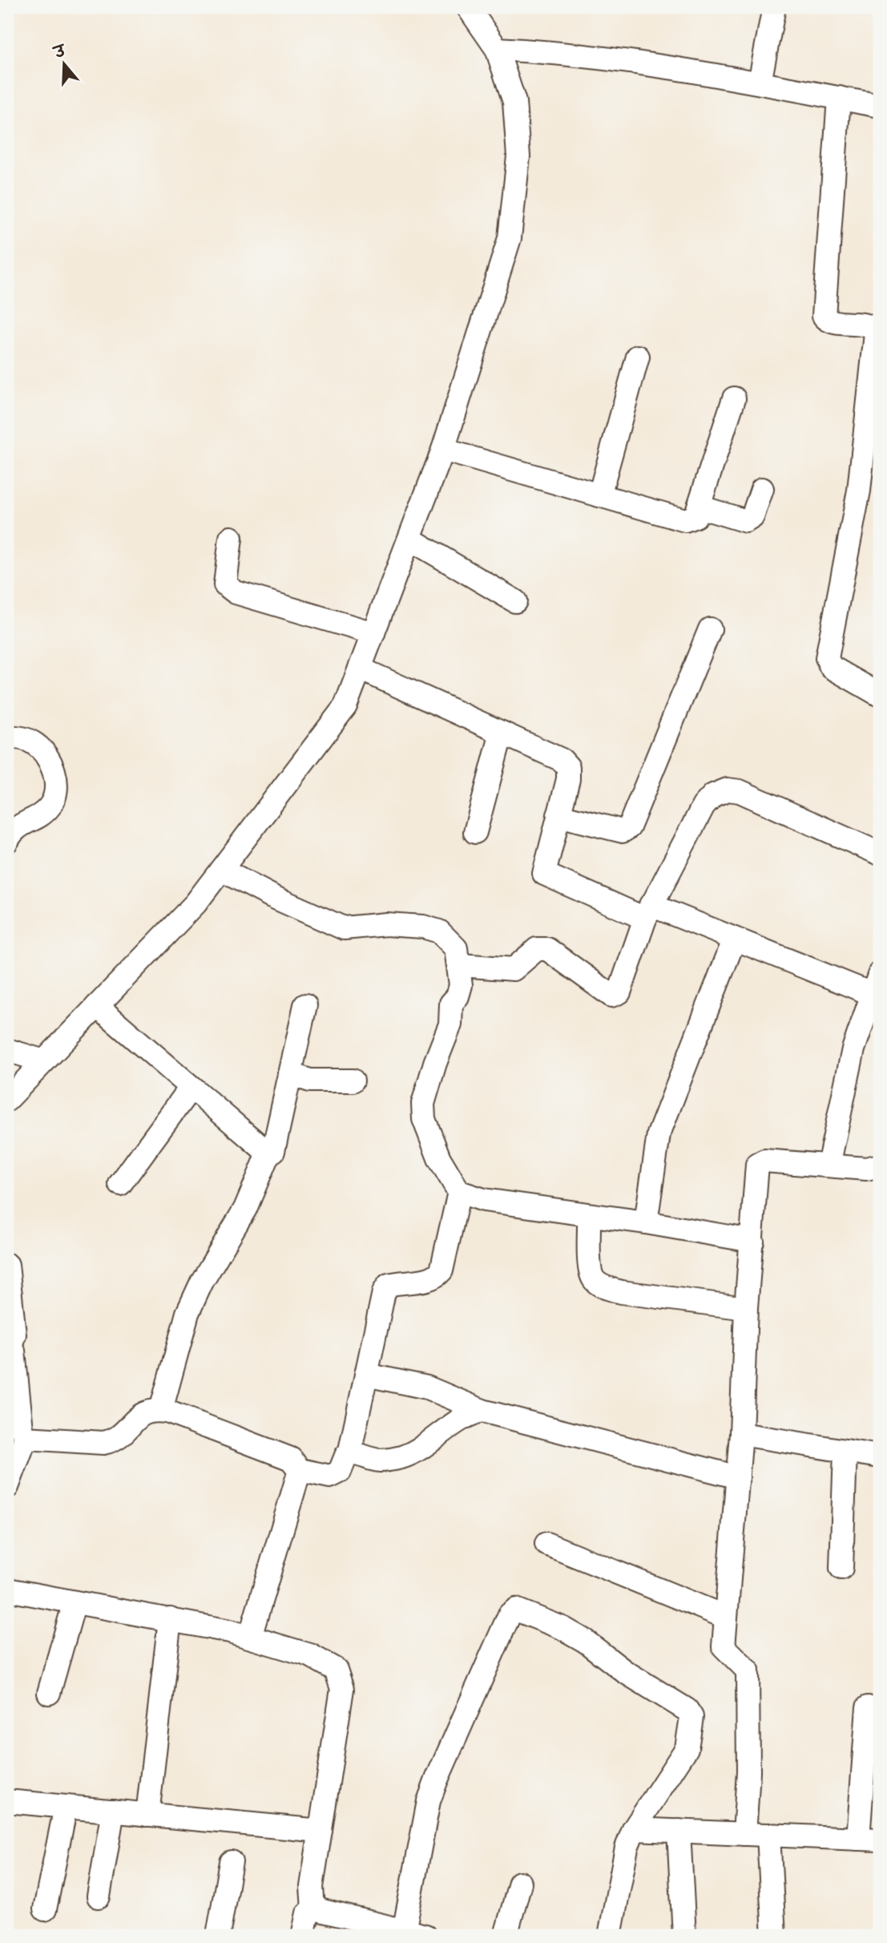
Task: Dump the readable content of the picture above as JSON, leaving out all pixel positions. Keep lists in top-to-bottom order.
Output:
{
  "north": "top"
}
